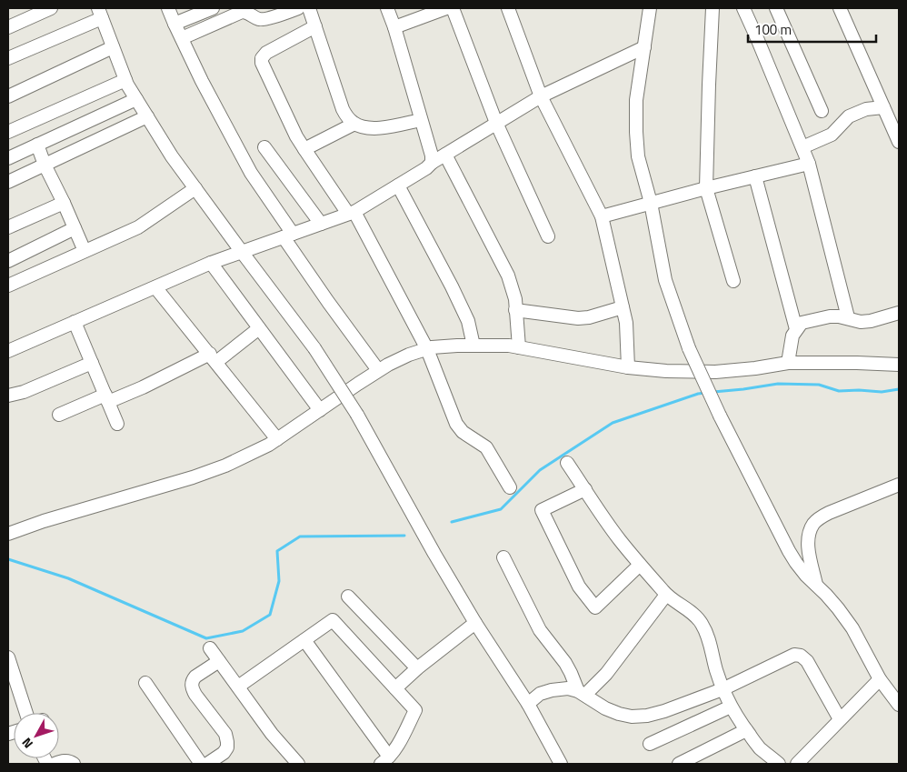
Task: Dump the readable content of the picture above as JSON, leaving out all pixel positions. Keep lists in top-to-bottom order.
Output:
{
  "scale_bar": "100 m",
  "north": "bottom left"
}
